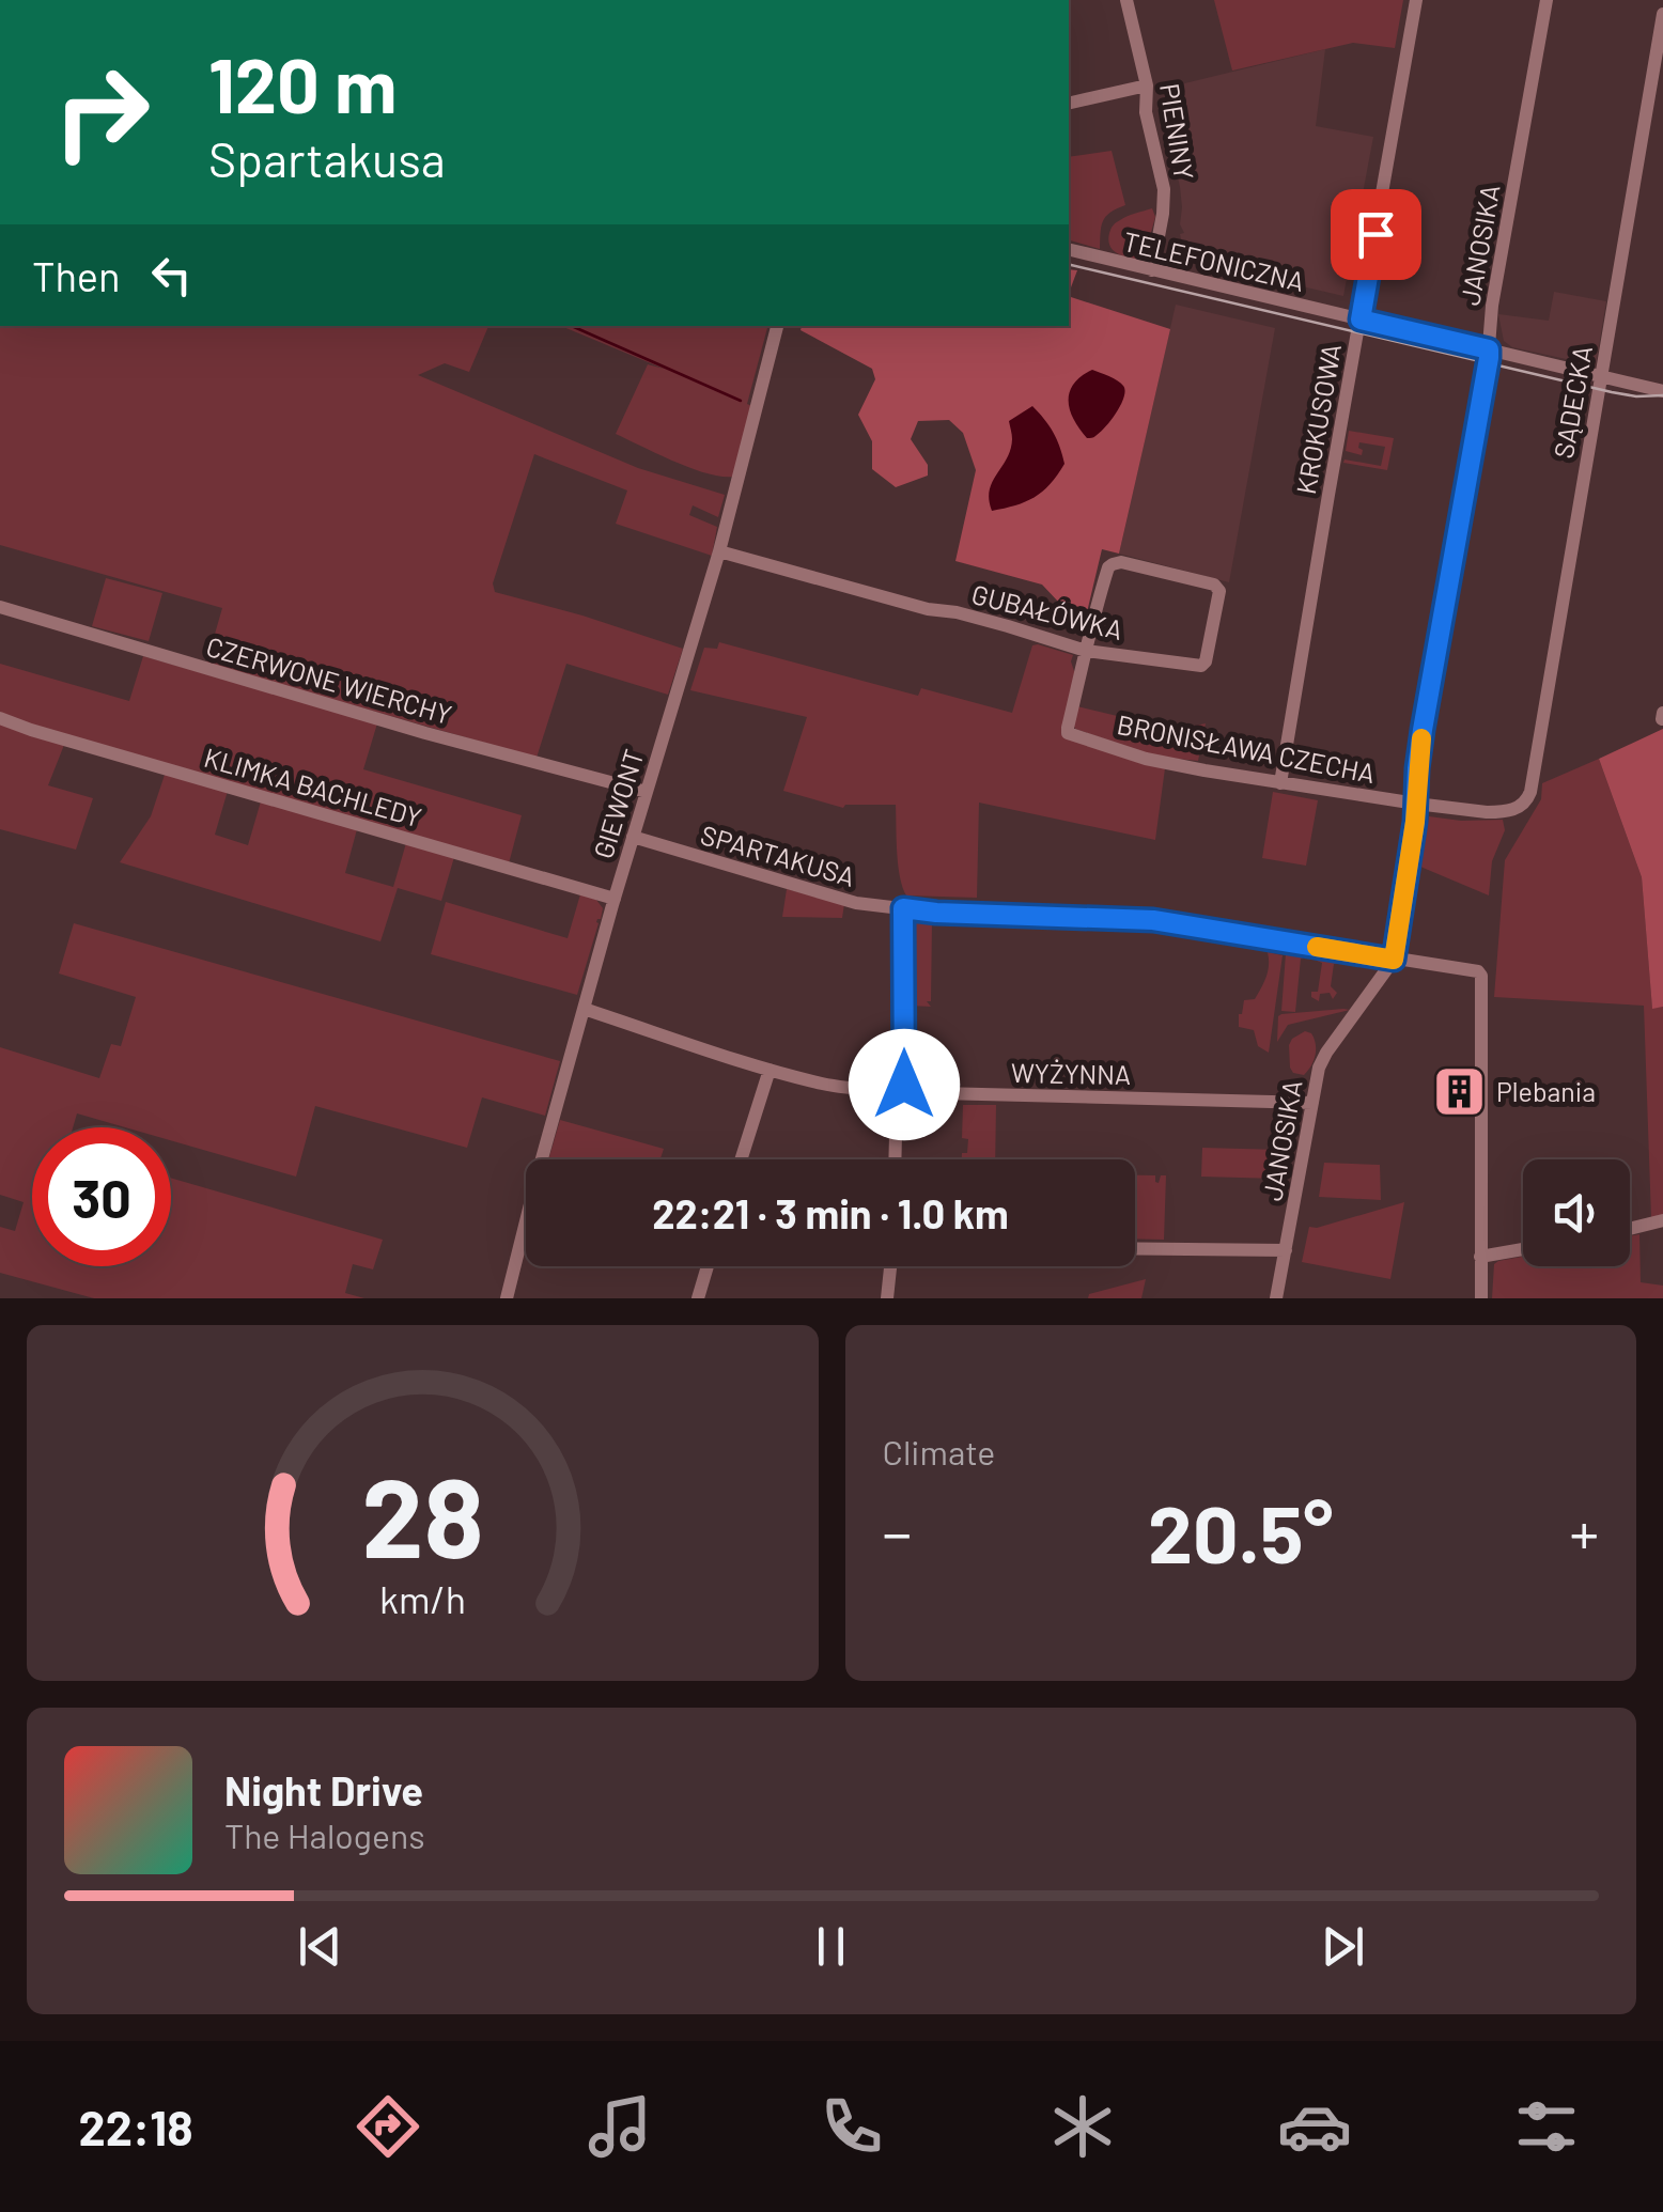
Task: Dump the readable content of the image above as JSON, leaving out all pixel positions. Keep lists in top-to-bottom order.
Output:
{
  "streets": {
    "street": [
      "PIENINY",
      "JANOSIKA",
      "TELEFONICZNA",
      "SĄDECKA",
      "KROKUSOWA",
      "GUBAŁÓWKA",
      "CZERWONE WIERCHY",
      "BRONISŁAWA CZECHA",
      "KLIMKA BACHLEDY",
      "GIEWONT",
      "SPARTAKUSA",
      "WYŻYNNA"
    ]
  },
  "crossings": [
    ["PIENINY", "TELEFONICZNA"],
    ["JANOSIKA", "TELEFONICZNA"],
    ["JANOSIKA", "BRONISŁAWA CZECHA"],
    ["JANOSIKA", "SPARTAKUSA"],
    ["JANOSIKA", "WYŻYNNA"],
    ["TELEFONICZNA", "SĄDECKA"],
    ["TELEFONICZNA", "KROKUSOWA"],
    ["SĄDECKA", "BRONISŁAWA CZECHA"],
    ["KROKUSOWA", "BRONISŁAWA CZECHA"],
    ["GUBAŁÓWKA", "BRONISŁAWA CZECHA"],
    ["GUBAŁÓWKA", "GIEWONT"],
    ["CZERWONE WIERCHY", "GIEWONT"],
    ["KLIMKA BACHLEDY", "GIEWONT"],
    ["GIEWONT", "SPARTAKUSA"],
    ["GIEWONT", "WYŻYNNA"]
  ],
  "places": {
    "building": ["Plebania"]
  },
  "page": {
    "turn": ["120 m", "Spartakusa"],
    "then": "Then",
    "limit": "30",
    "trip": "22:21 · 3 min · 1.0 km",
    "tile": "Climate",
    "heat": ["−", "20.5°", "+"],
    "song": ["Night Drive", "The Halogens"],
    "tabs": "22:18",
    "gauge": ["28", "km/h"]
  }
}
